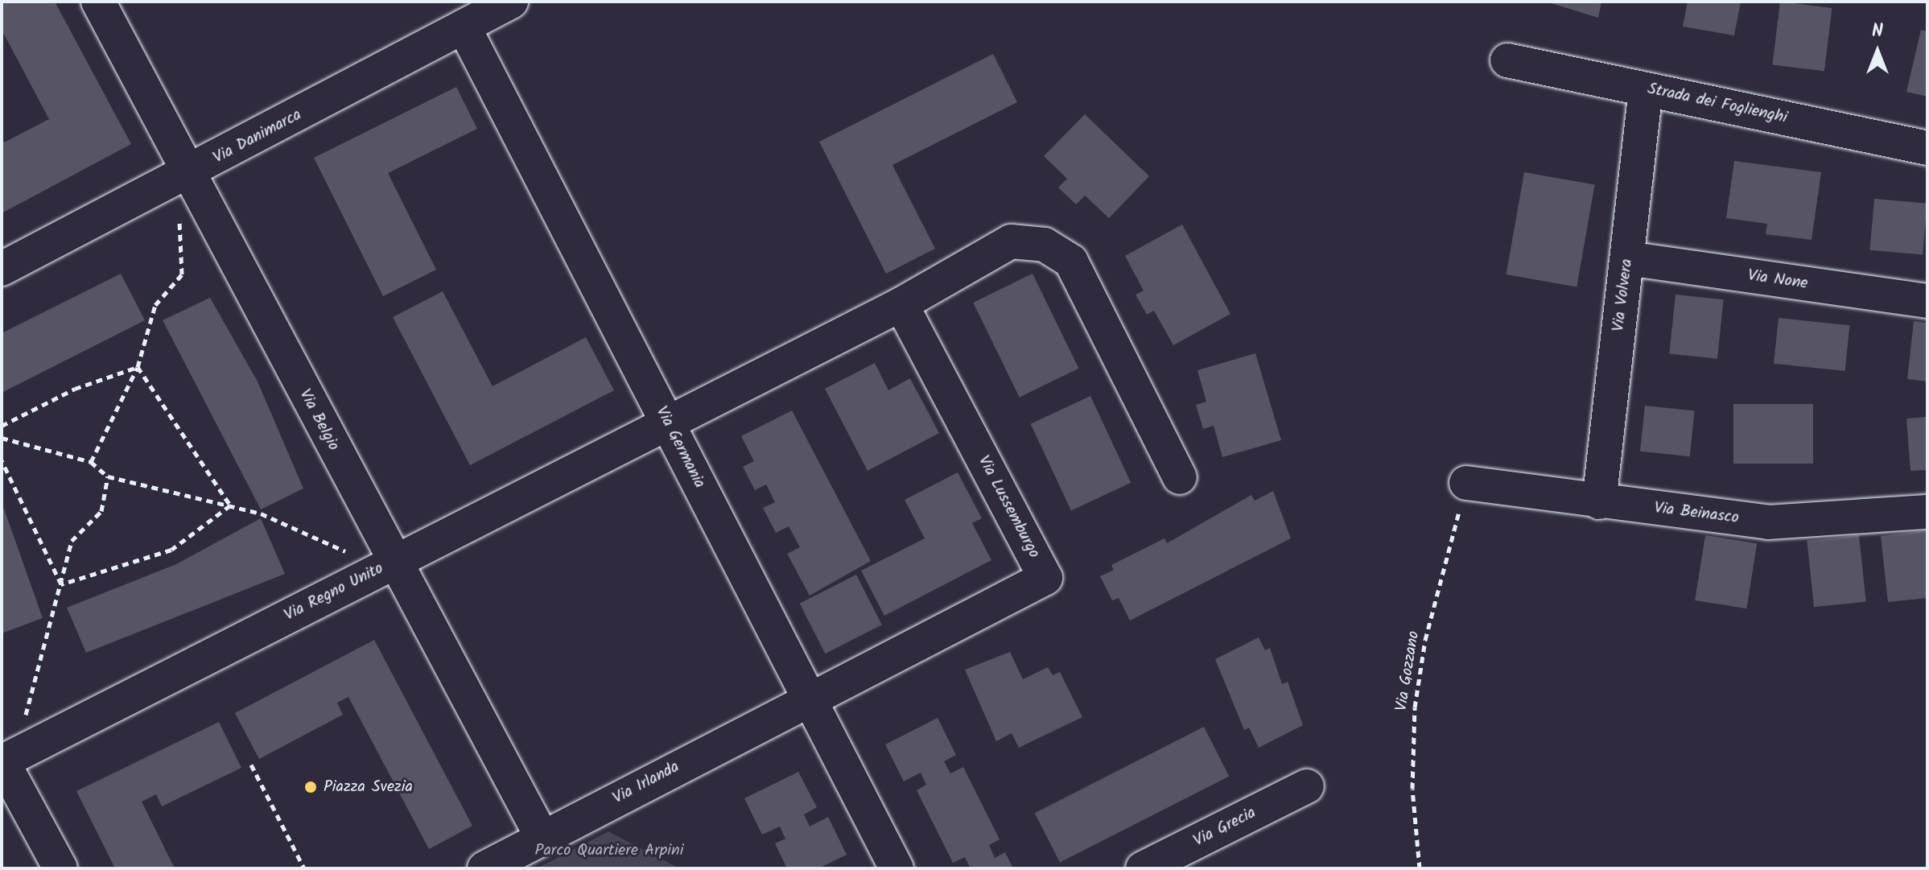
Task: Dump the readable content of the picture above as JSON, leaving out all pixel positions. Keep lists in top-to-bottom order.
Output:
{
  "streets": {
    "street": [
      "Strada dei Foglienghi",
      "Via Danimarca",
      "Via None",
      "Via Volvera",
      "Via Belgio",
      "Via Germania",
      "Via Lussemburgo",
      "Via Beinasco",
      "Via Regno Unito",
      "Via Irlanda",
      "Via Grecia"
    ],
    "path": ["Via Gozzano"]
  },
  "crossings": [
    ["Strada dei Foglienghi", "Via Volvera"],
    ["Via Danimarca", "Via Belgio"],
    ["Via Danimarca", "Via Germania"],
    ["Via None", "Via Volvera"],
    ["Via Volvera", "Via Beinasco"],
    ["Via Belgio", "Via Regno Unito"],
    ["Via Belgio", "Via Irlanda"],
    ["Via Germania", "Via Lussemburgo"],
    ["Via Germania", "Via Regno Unito"],
    ["Via Germania", "Via Irlanda"],
    ["Via Lussemburgo", "Via Irlanda"],
    ["Via Beinasco", "Via Gozzano"]
  ],
  "parks": ["Parco Quartiere Arpini"],
  "places": ["Piazza Svezia"],
  "north": "top"
}
